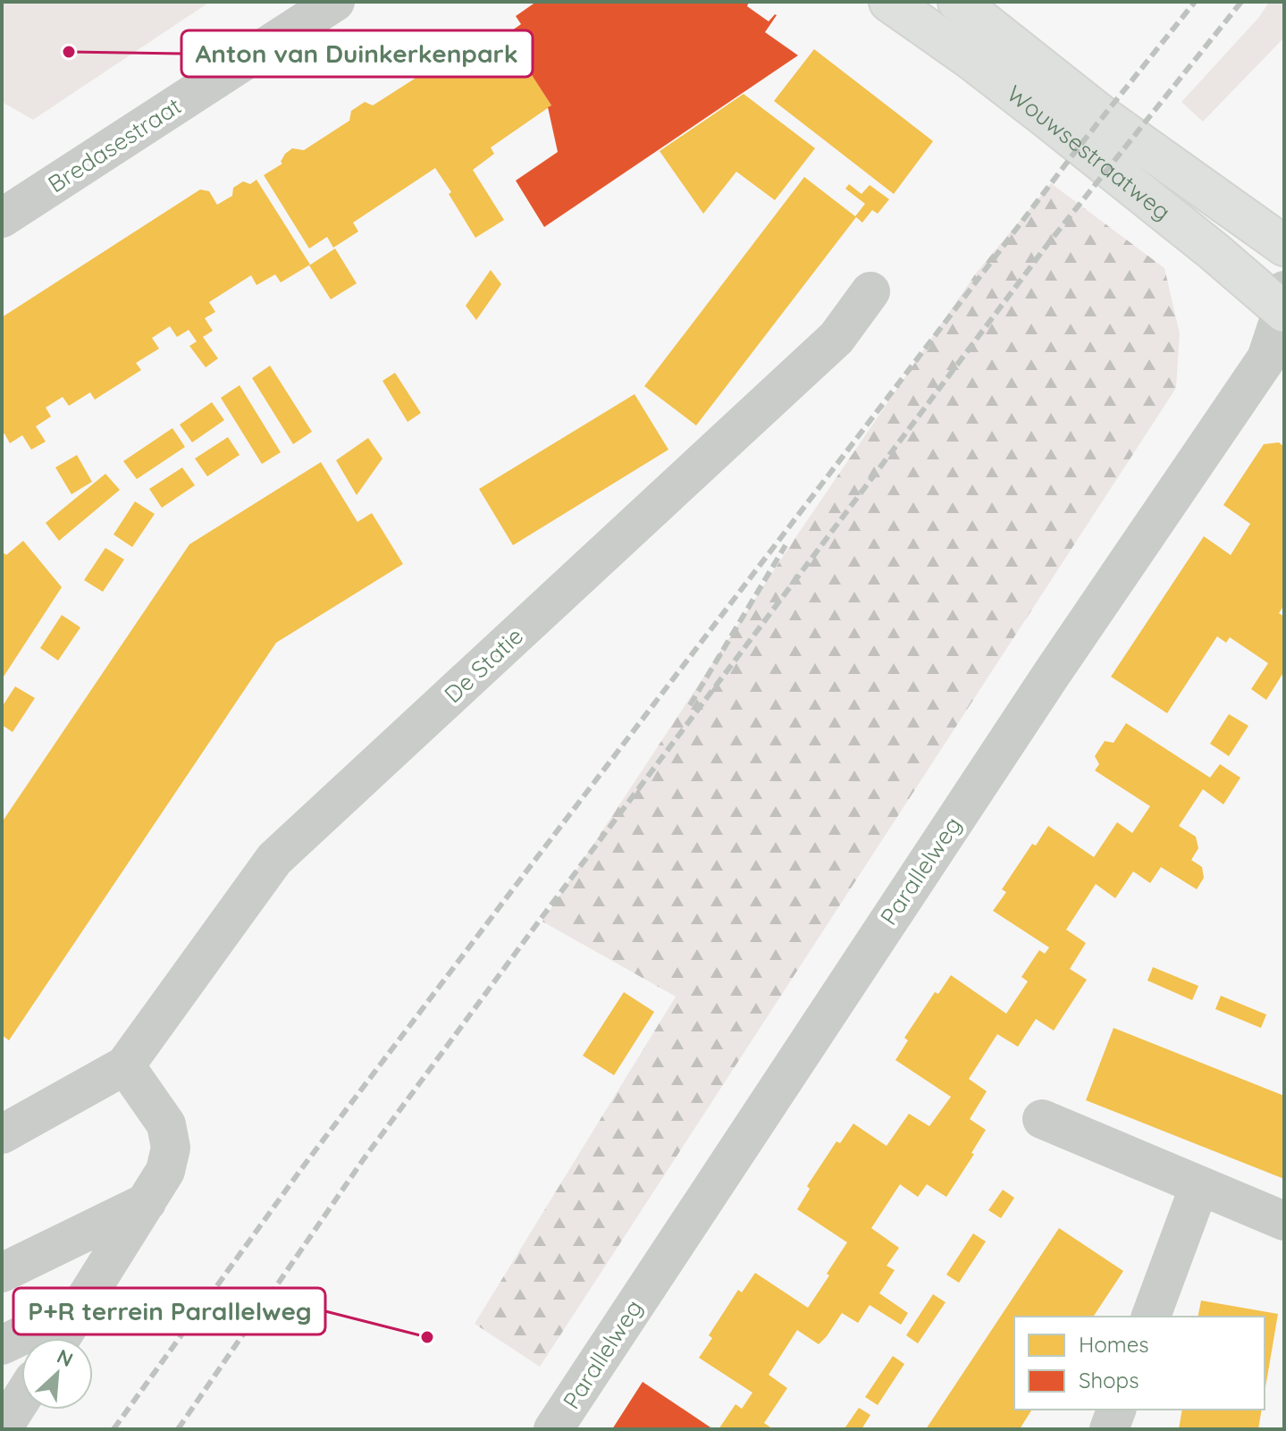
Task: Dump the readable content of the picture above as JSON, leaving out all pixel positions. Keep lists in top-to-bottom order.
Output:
{
  "streets": {
    "main road": ["Wouwsestraatweg"],
    "street": ["Bredasestraat", "De Statie", "Parallelweg"]
  },
  "crossings": [
    ["Wouwsestraatweg", "Parallelweg"]
  ],
  "places": ["Anton van Duinkerkenpark", "P+R terrein Parallelweg"],
  "legend": ["Homes", "Shops"],
  "north": "top right"
}
